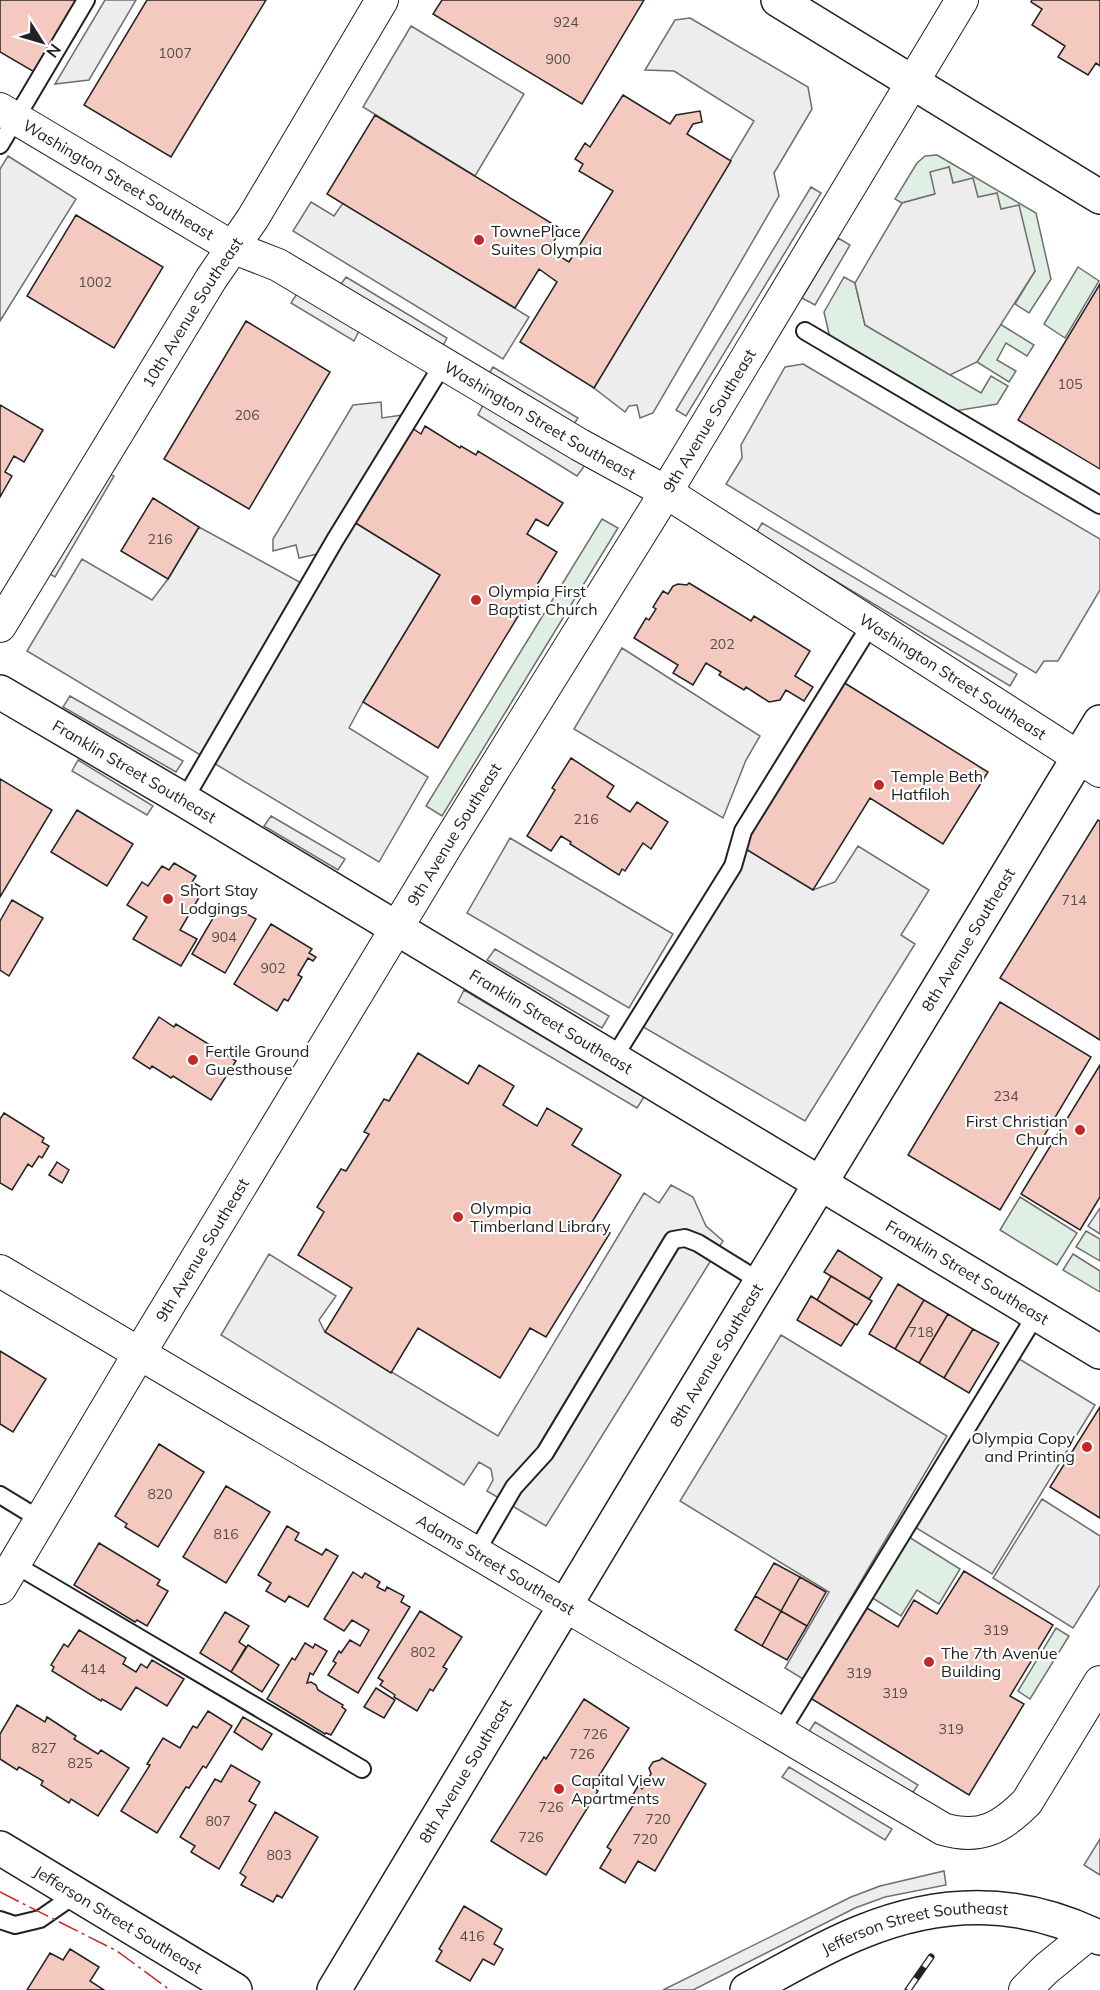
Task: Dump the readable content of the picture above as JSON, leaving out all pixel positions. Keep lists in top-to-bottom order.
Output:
{
  "streets": {
    "street": [
      "Washington Street Southeast",
      "10th Avenue Southeast",
      "9th Avenue Southeast",
      "Franklin Street Southeast",
      "8th Avenue Southeast",
      "Adams Street Southeast",
      "Jefferson Street Southeast"
    ]
  },
  "crossings": [
    ["Washington Street Southeast", "10th Avenue Southeast"],
    ["Washington Street Southeast", "9th Avenue Southeast"],
    ["Washington Street Southeast", "8th Avenue Southeast"],
    ["9th Avenue Southeast", "Franklin Street Southeast"],
    ["9th Avenue Southeast", "Adams Street Southeast"],
    ["Franklin Street Southeast", "8th Avenue Southeast"],
    ["8th Avenue Southeast", "Adams Street Southeast"]
  ],
  "places": [
    "TownePlace Suites Olympia",
    "Olympia First Baptist Church",
    "Temple Beth Hatfiloh",
    "Short Stay Lodgings",
    "Fertile Ground Guesthouse",
    "First Christian Church",
    "Olympia Timberland Library",
    "Olympia Copy and Printing",
    "The 7th Avenue Building",
    "Capital View Apartments"
  ],
  "house_numbers": [
    "924",
    "1007",
    "900",
    "1002",
    "105",
    "206",
    "216",
    "202",
    "216",
    "714",
    "904",
    "902",
    "234",
    "718",
    "820",
    "816",
    "319",
    "802",
    "414",
    "319",
    "319",
    "319",
    "726",
    "827",
    "726",
    "825",
    "726",
    "720",
    "807",
    "726",
    "720",
    "803",
    "416"
  ],
  "north": "bottom right"
}
